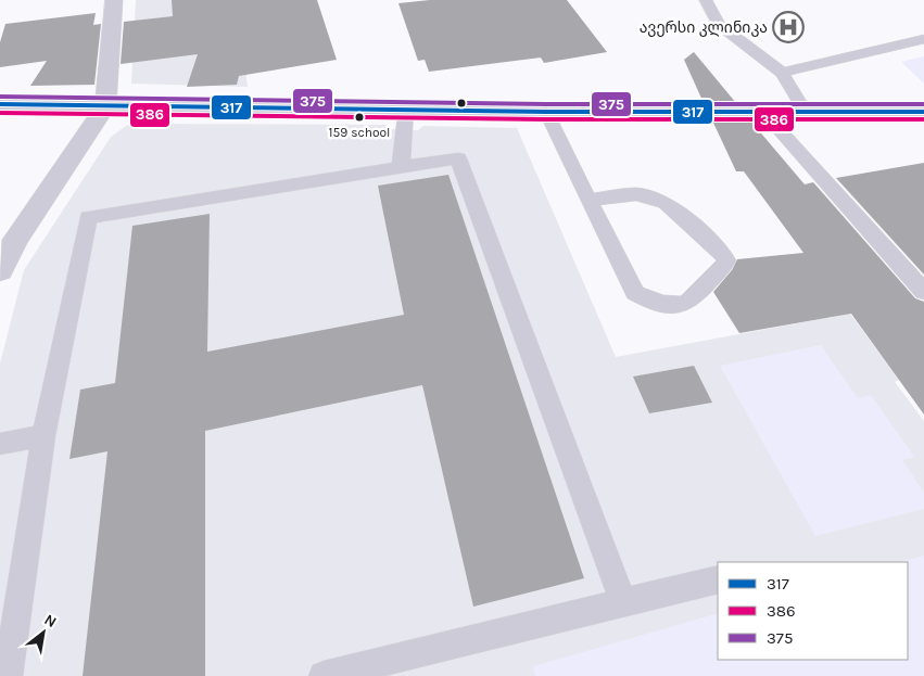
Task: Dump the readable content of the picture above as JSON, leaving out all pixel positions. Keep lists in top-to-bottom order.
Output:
{
  "places": {
    "hospital": ["ავერსი კლინიკა"],
    "other": ["159 school"]
  },
  "lines": ["transit line 375", "transit line 317", "transit line 386"],
  "legend": ["317", "386", "375"],
  "north": "top right"
}
